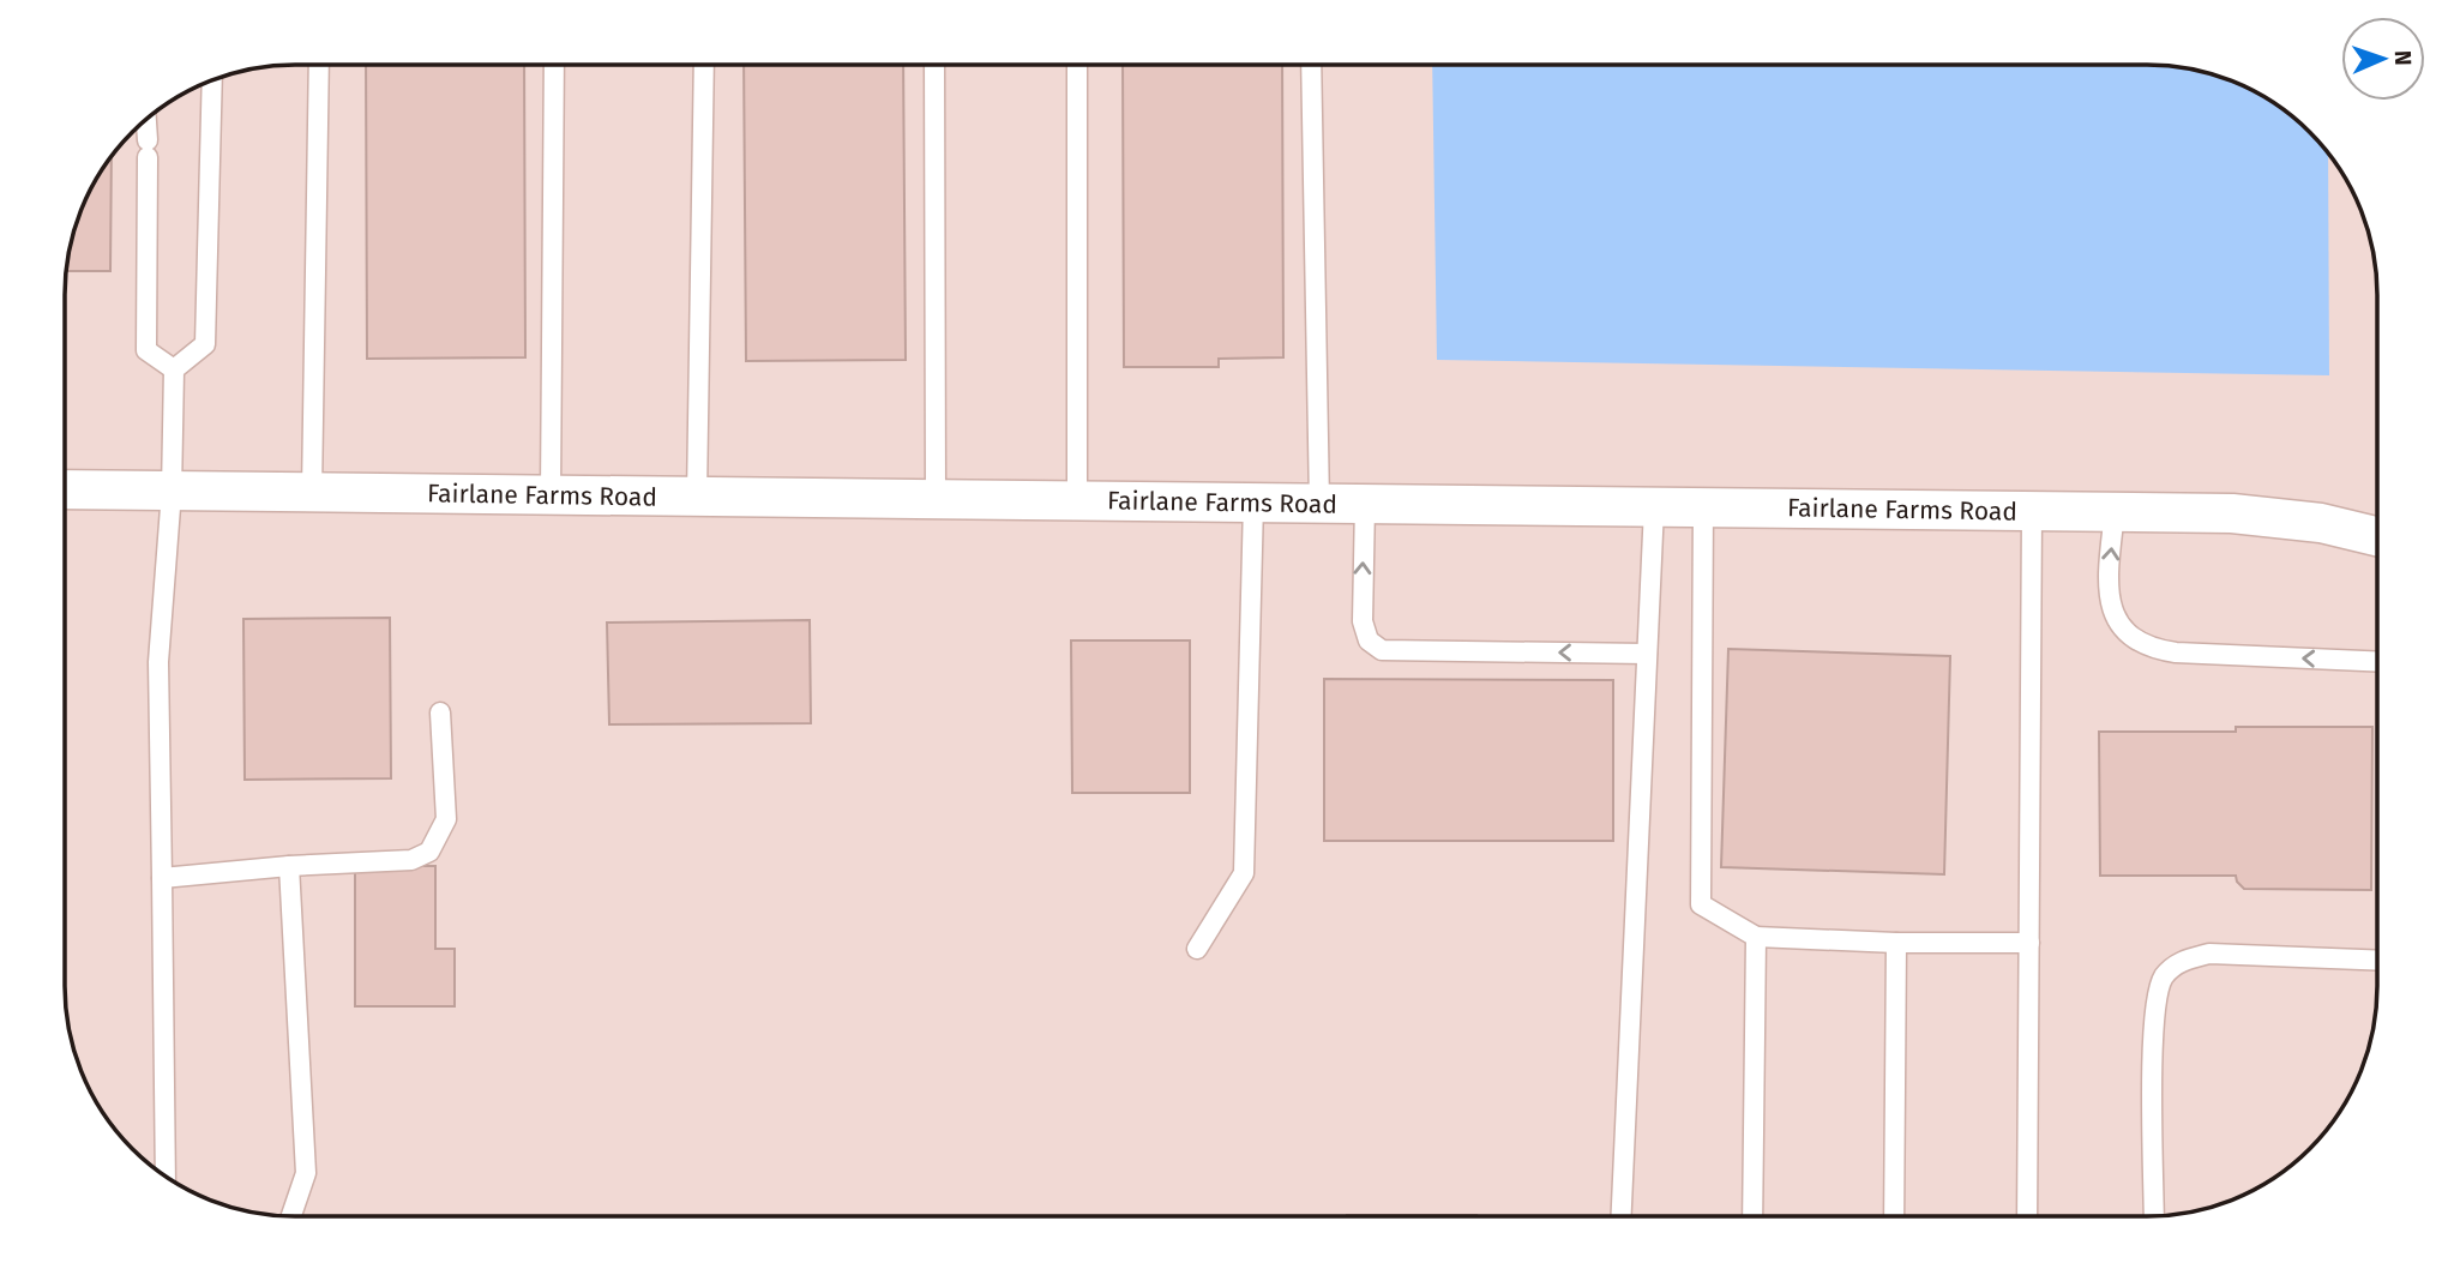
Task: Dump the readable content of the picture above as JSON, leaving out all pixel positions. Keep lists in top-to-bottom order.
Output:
{
  "streets": {
    "street": ["Fairlane Farms Road"]
  },
  "north": "right"
}
